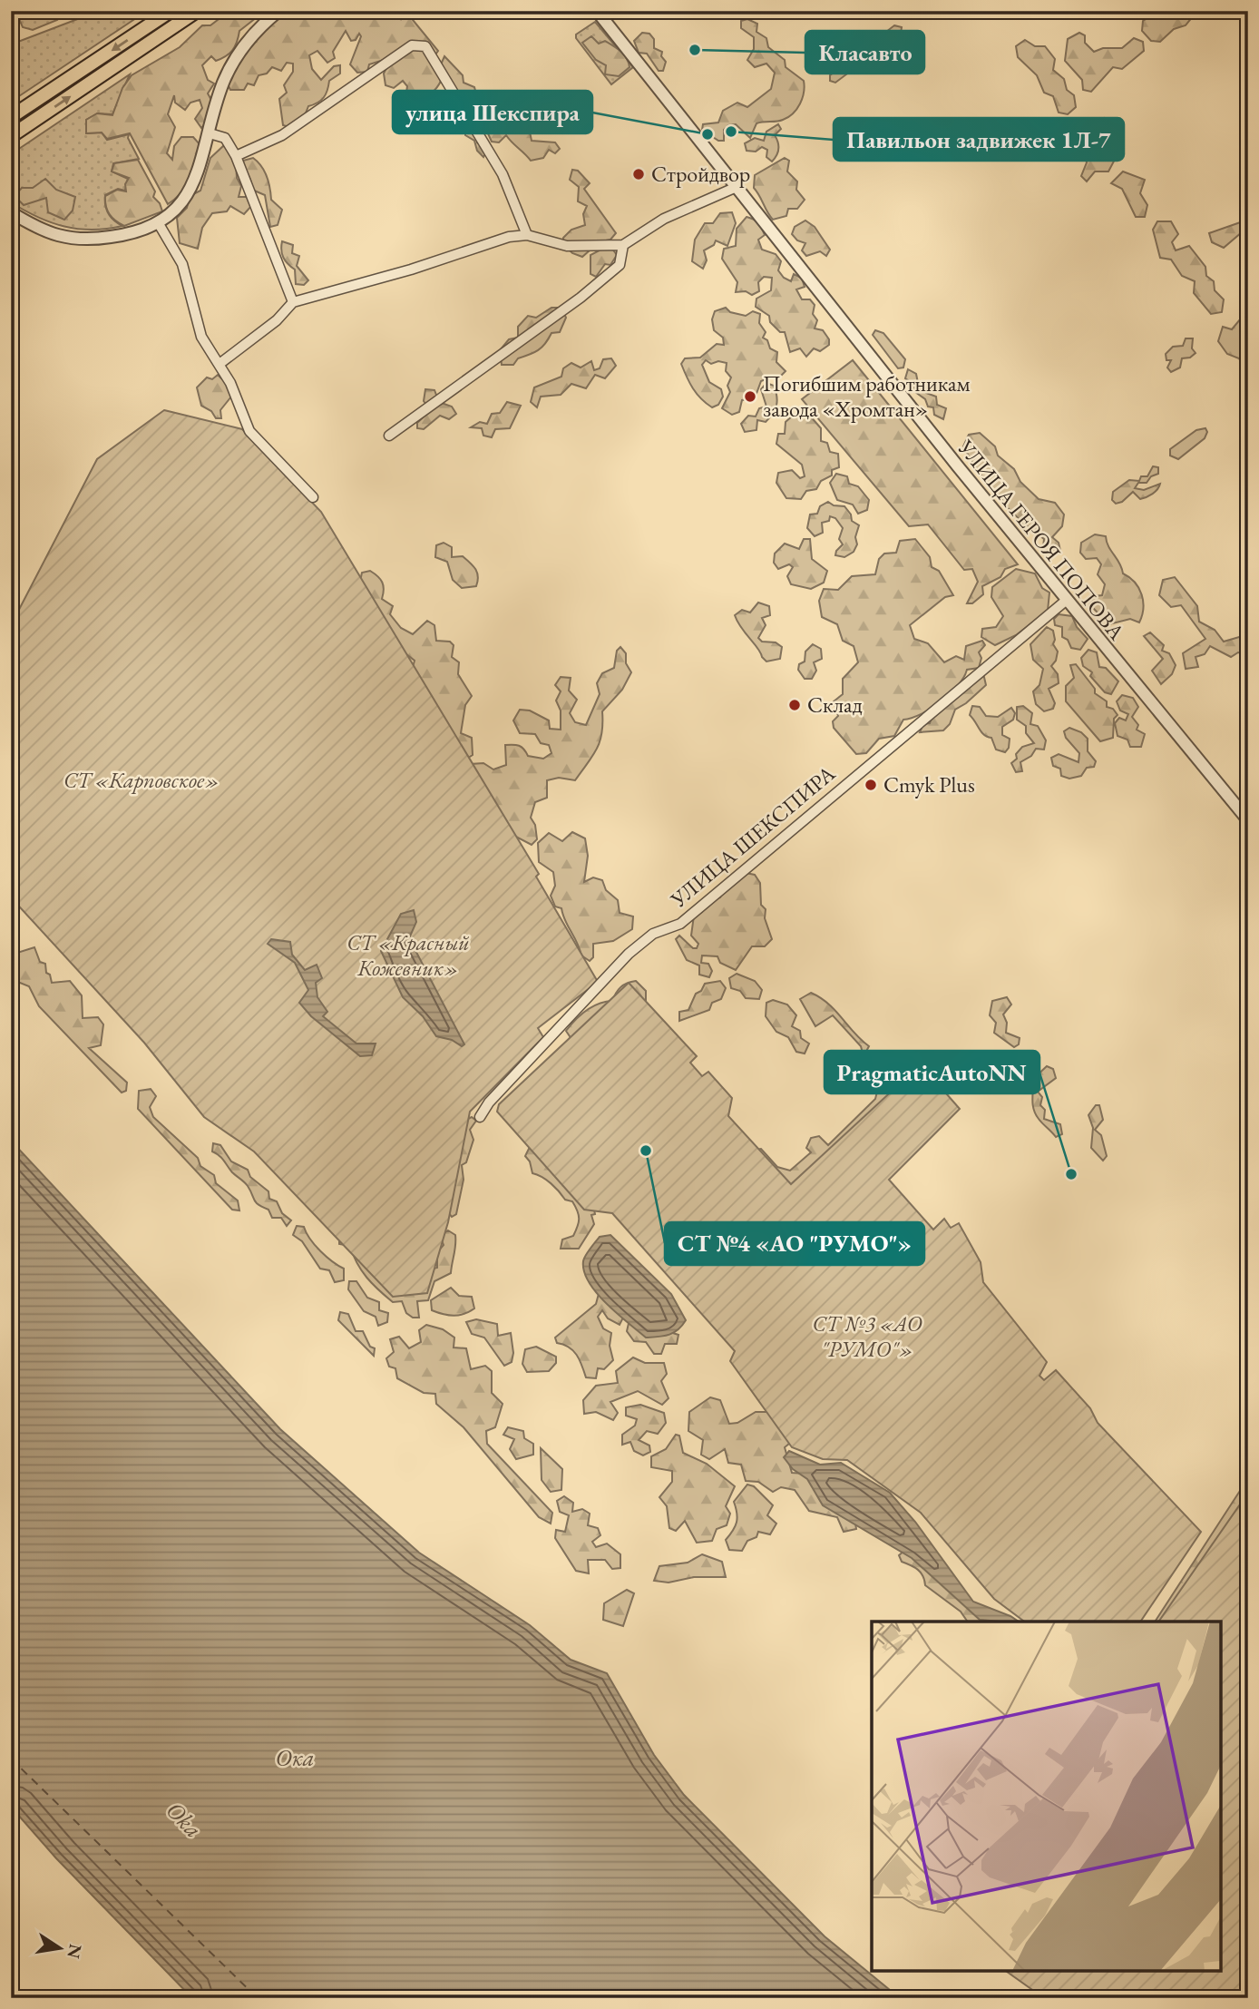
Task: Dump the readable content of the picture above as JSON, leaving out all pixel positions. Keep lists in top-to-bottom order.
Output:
{
  "streets": {
    "street": ["УЛИЦА ГЕРОЯ ПОПОВА", "УЛИЦА ШЕКСПИРА"]
  },
  "crossings": [
    ["УЛИЦА ГЕРОЯ ПОПОВА", "УЛИЦА ШЕКСПИРА"]
  ],
  "water": ["Ока", "Oka"],
  "parks": ["СТ «Карповское»", "СТ «Красный Кожевник»", "СТ №3 «АО \"РУМО\"»"],
  "places": [
    "Класавто",
    "Павильон задвижек 1Л-7",
    "улица Шекспира",
    "Стройдвор",
    "Погибшим работникам завода «Хромтан»",
    "Склад",
    "Cmyk Plus",
    "СТ №4 «АО \"РУМО\"»",
    "PragmaticAutoNN"
  ],
  "north": "right"
}
